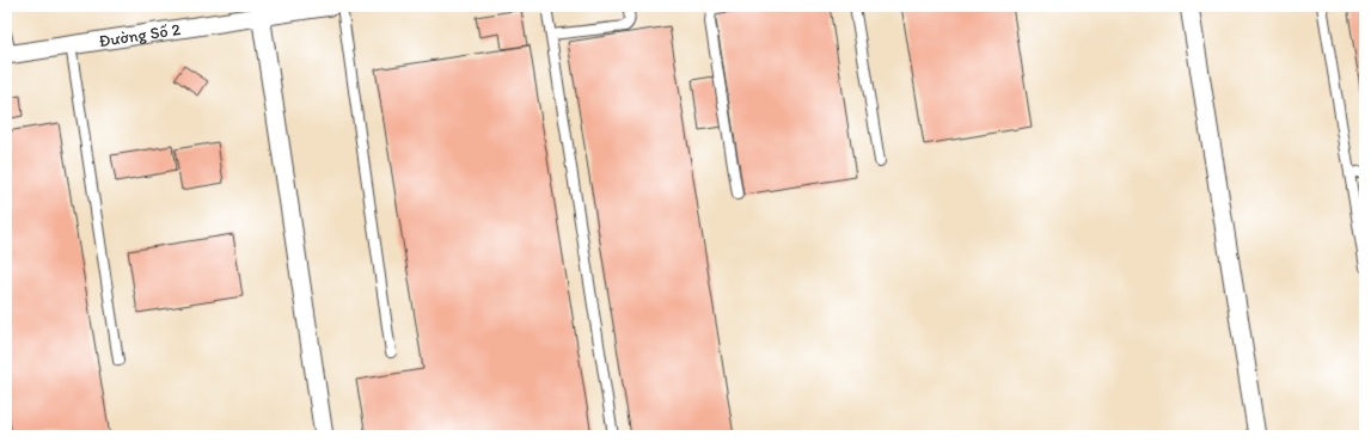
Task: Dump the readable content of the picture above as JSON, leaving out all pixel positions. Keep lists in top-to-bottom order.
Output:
{
  "streets": {
    "street": ["Đường Số 2"]
  }
}
